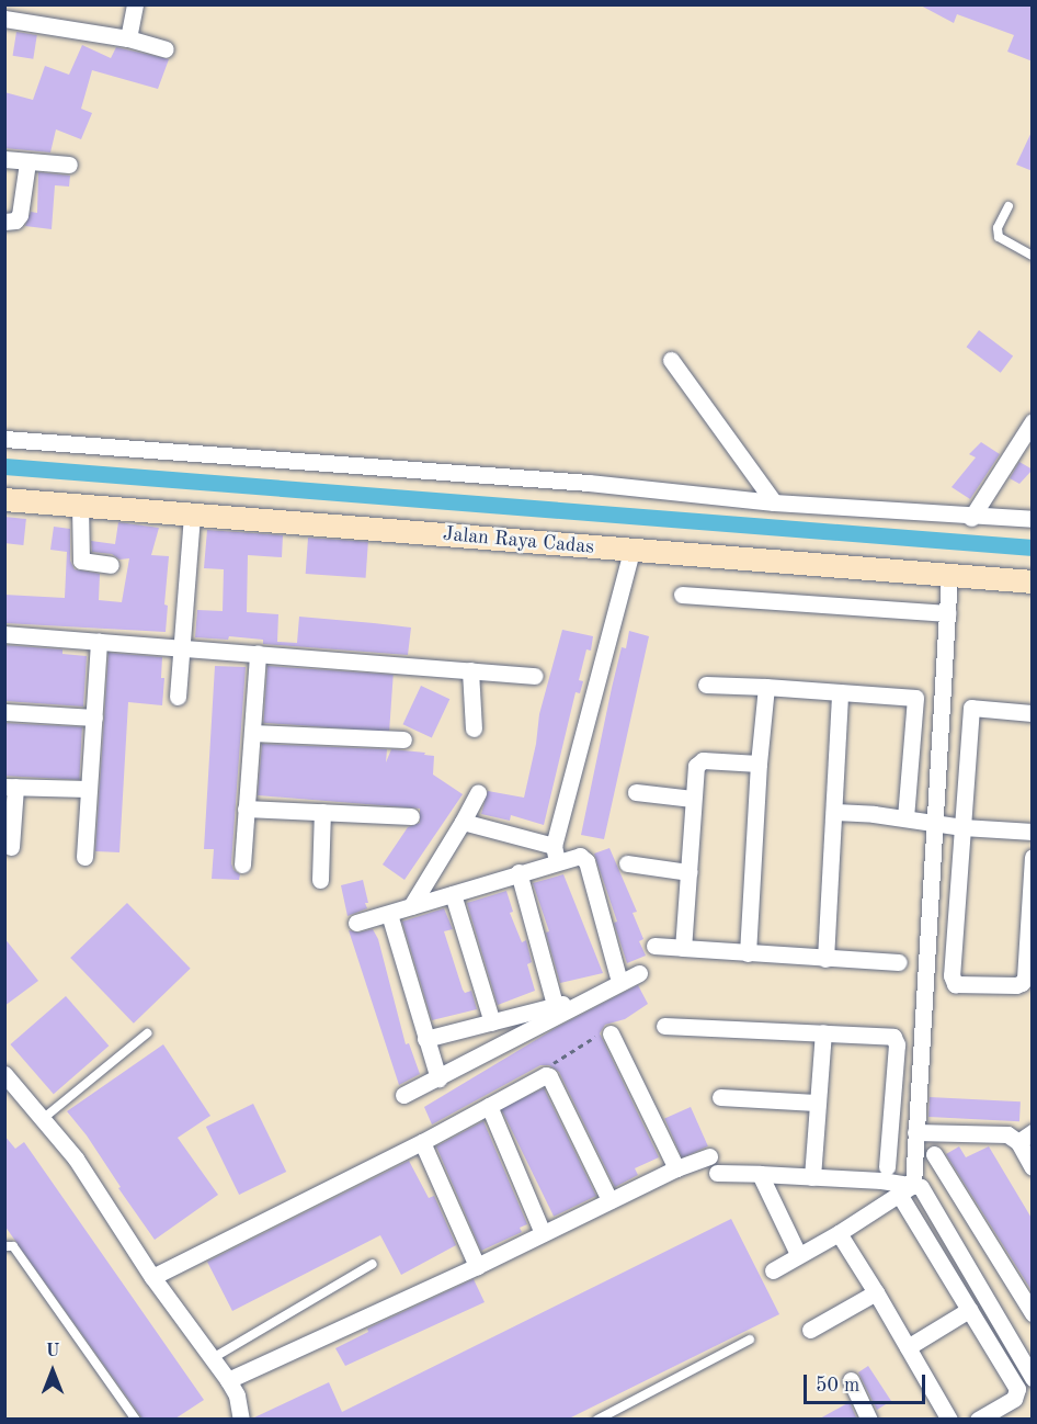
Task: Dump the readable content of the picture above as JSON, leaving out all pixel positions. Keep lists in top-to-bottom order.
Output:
{
  "streets": {
    "street": ["Jalan Raya Cadas"]
  },
  "scale_bar": "50 m",
  "north": "top"
}
